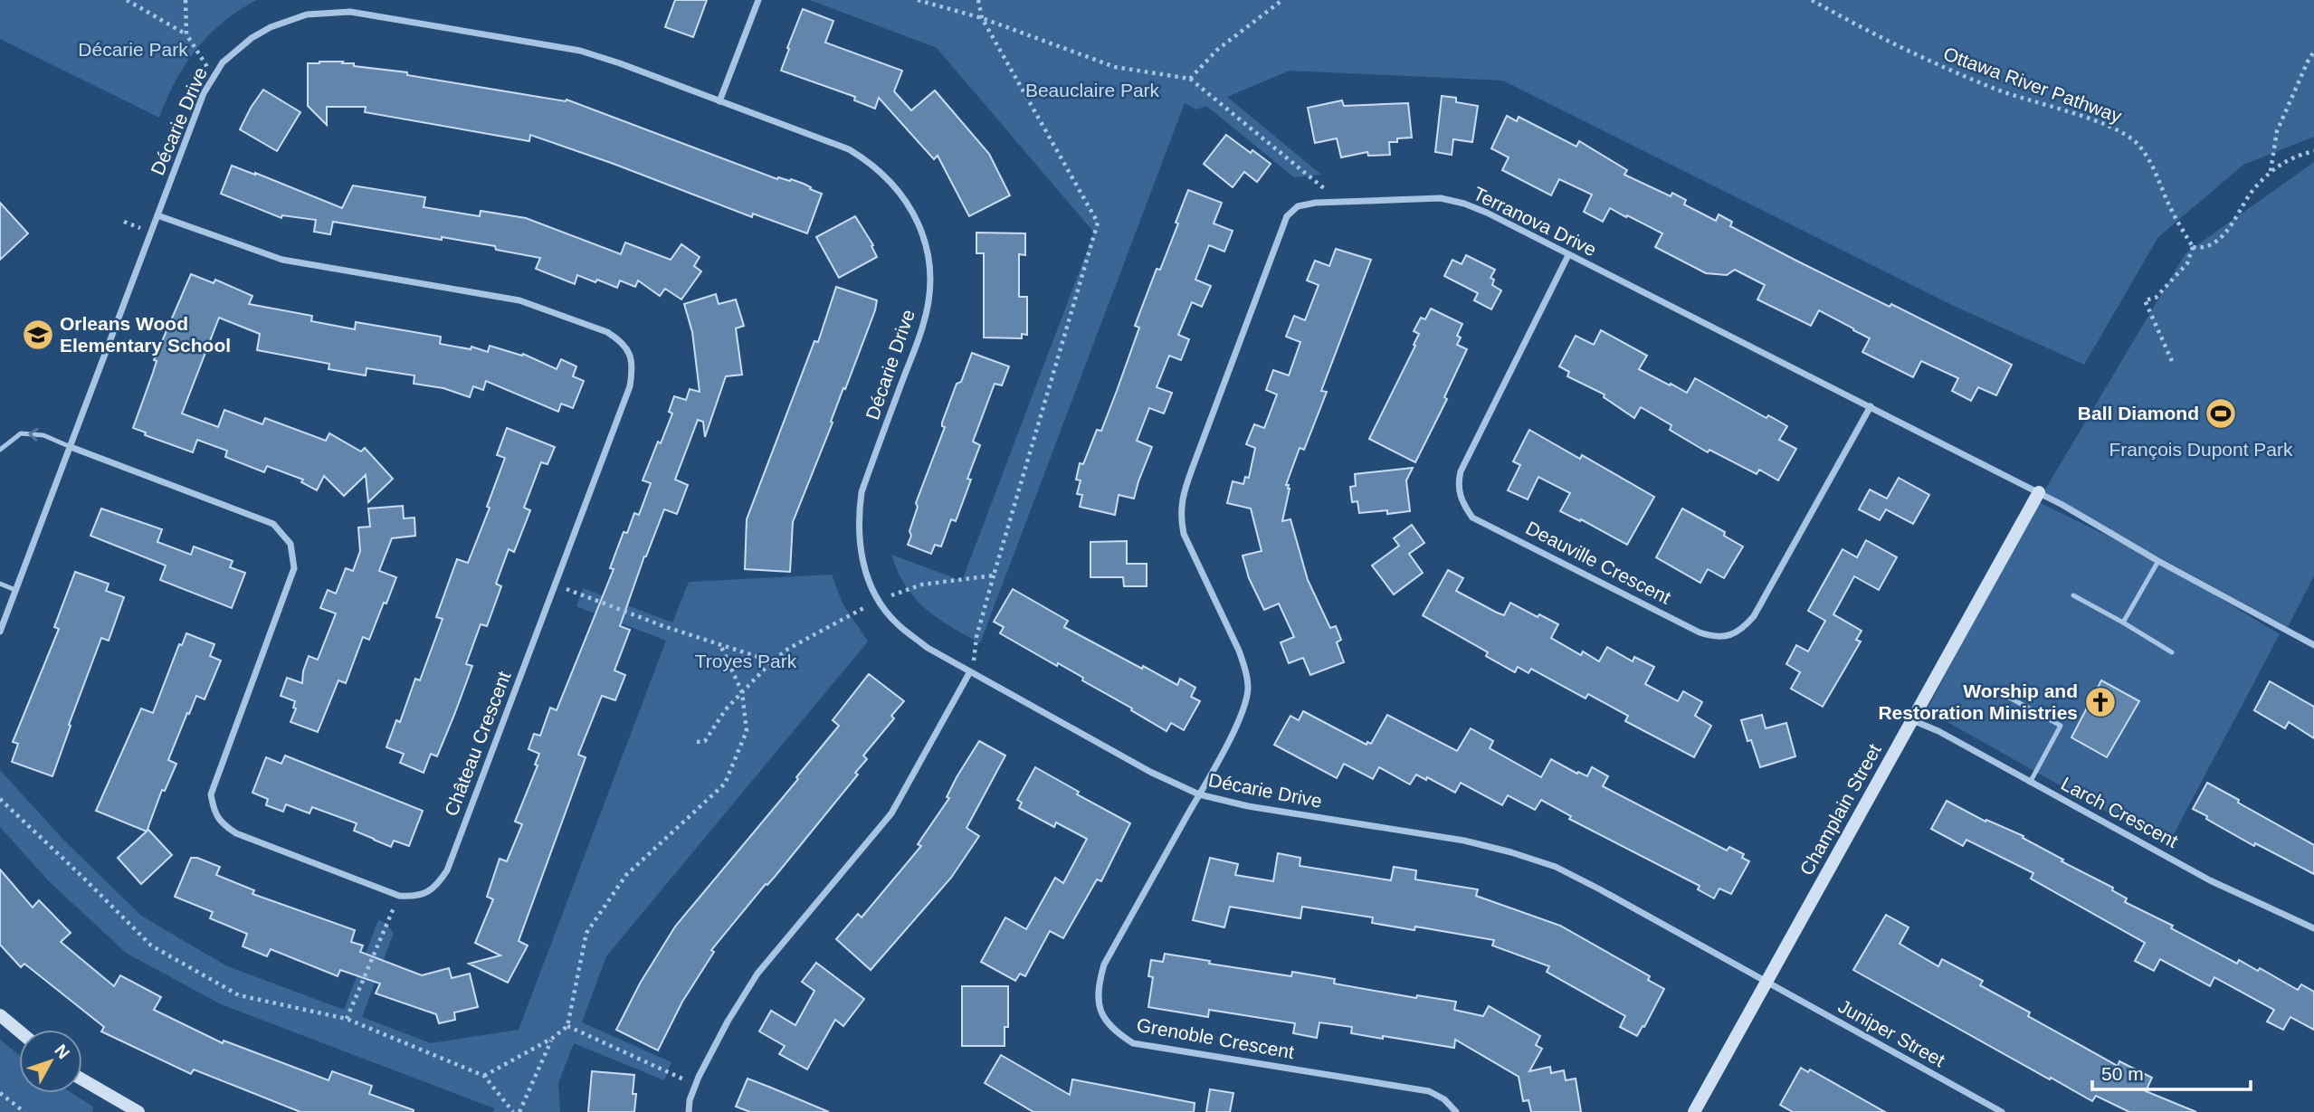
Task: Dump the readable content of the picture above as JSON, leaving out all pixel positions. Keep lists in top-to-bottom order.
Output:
{
  "streets": {
    "street": [
      "Décarie Drive",
      "Terranova Drive",
      "Deauville Crescent",
      "Château Crescent",
      "Champlain Street",
      "Larch Crescent",
      "Juniper Street",
      "Grenoble Crescent"
    ],
    "path": ["Ottawa River Pathway"]
  },
  "crossings": [
    ["Décarie Drive", "Terranova Drive"],
    ["Décarie Drive", "Château Crescent"],
    ["Décarie Drive", "Champlain Street"],
    ["Décarie Drive", "Juniper Street"],
    ["Décarie Drive", "Grenoble Crescent"],
    ["Terranova Drive", "Deauville Crescent"],
    ["Terranova Drive", "Champlain Street"],
    ["Terranova Drive", "Grenoble Crescent"],
    ["Champlain Street", "Larch Crescent"],
    ["Champlain Street", "Juniper Street"]
  ],
  "parks": [
    "Décarie Park",
    "Beauclaire Park",
    "François Dupont Park",
    "Troyes Park"
  ],
  "places": {
    "school or university": ["Orleans Wood Elementary School"],
    "sports": ["Ball Diamond"],
    "church": ["Worship and Restoration Ministries"]
  },
  "scale_bar": "50 m",
  "north": "top right"
}
